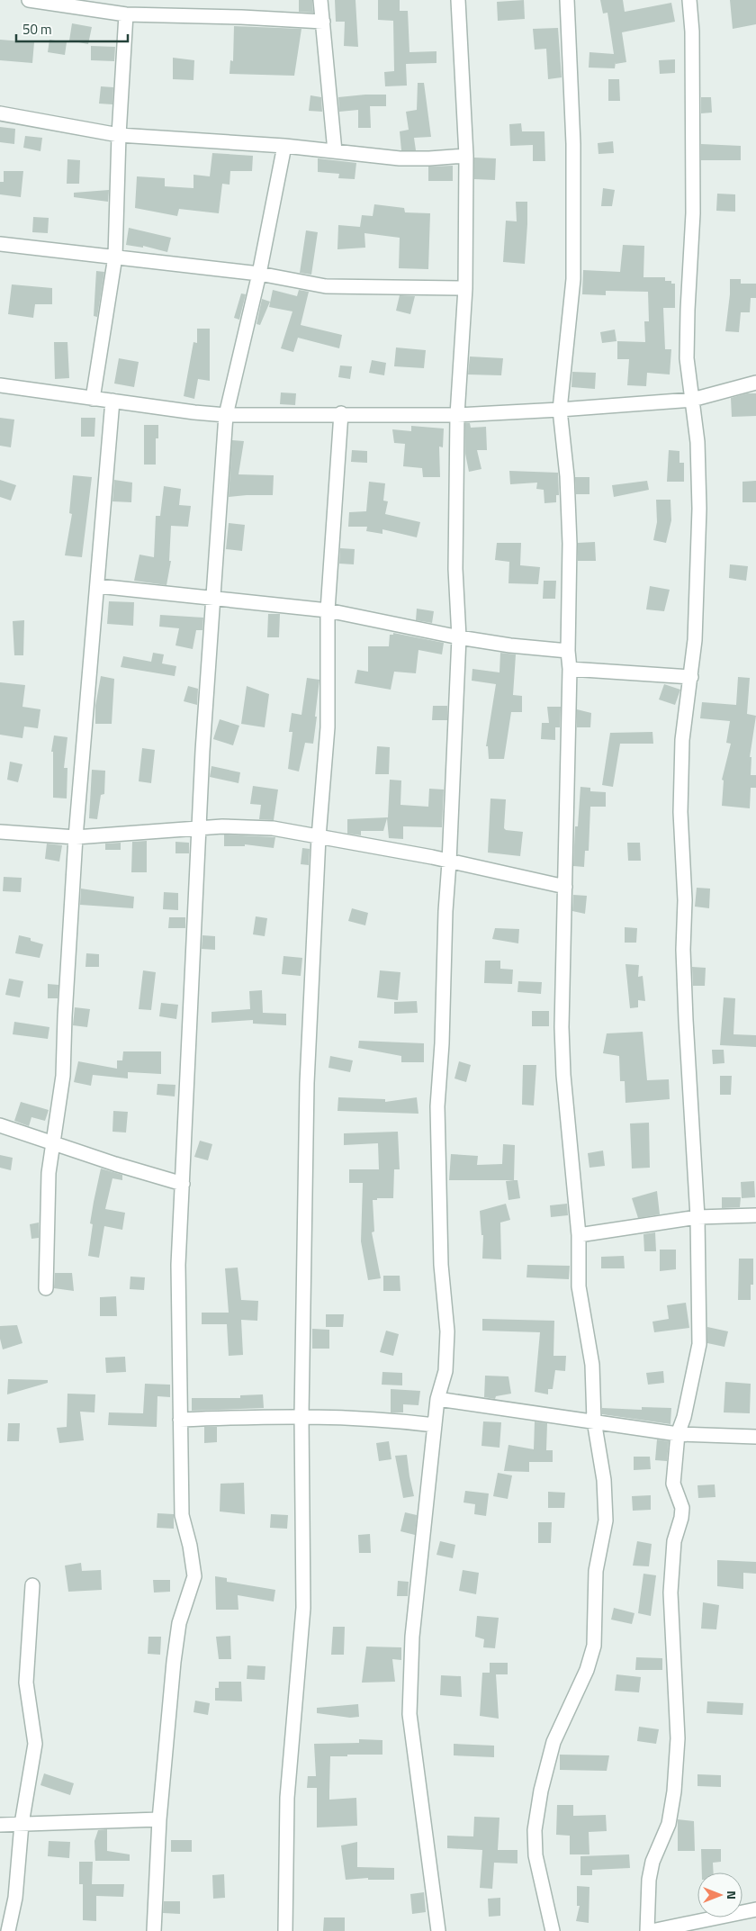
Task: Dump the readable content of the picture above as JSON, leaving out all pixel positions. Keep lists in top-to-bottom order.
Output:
{
  "scale_bar": "50 m",
  "north": "right"
}
